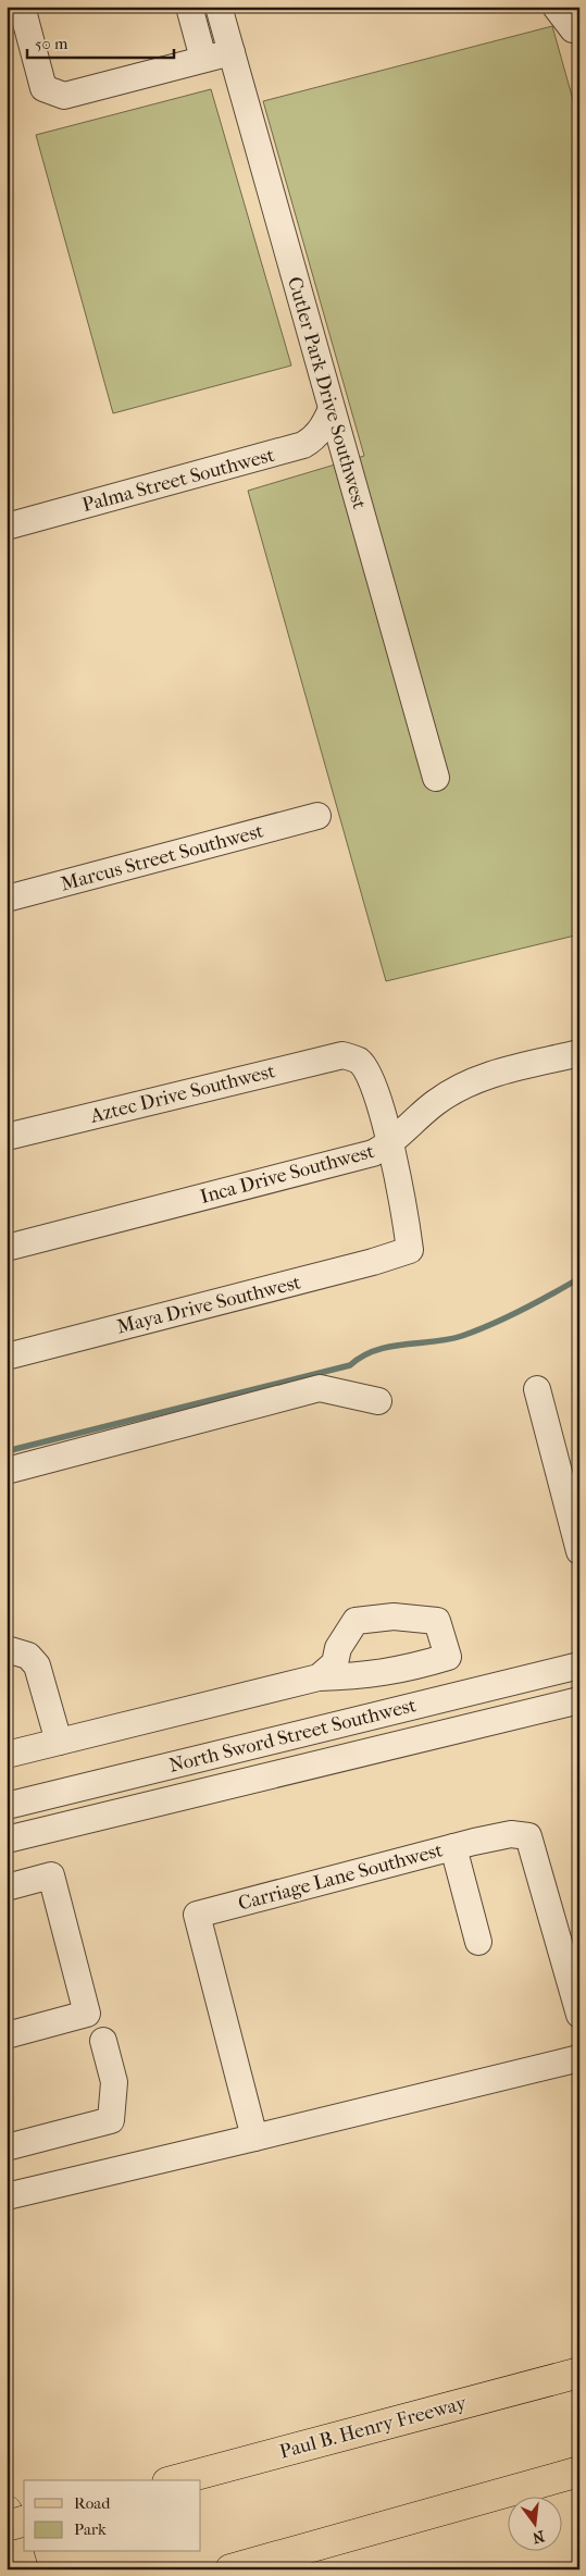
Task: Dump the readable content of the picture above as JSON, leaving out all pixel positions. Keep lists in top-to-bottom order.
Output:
{
  "streets": {
    "main road": ["Paul B. Henry Freeway"],
    "street": [
      "Cutler Park Drive Southwest",
      "Palma Street Southwest",
      "Marcus Street Southwest",
      "Aztec Drive Southwest",
      "Inca Drive Southwest",
      "Maya Drive Southwest",
      "North Sword Street Southwest",
      "Carriage Lane Southwest"
    ]
  },
  "crossings": [
    ["Cutler Park Drive Southwest", "Palma Street Southwest"],
    ["Aztec Drive Southwest", "Inca Drive Southwest"],
    ["Aztec Drive Southwest", "Maya Drive Southwest"],
    ["Inca Drive Southwest", "Maya Drive Southwest"]
  ],
  "legend": ["Road", "Park"],
  "scale_bar": "50 m",
  "north": "bottom"
}
